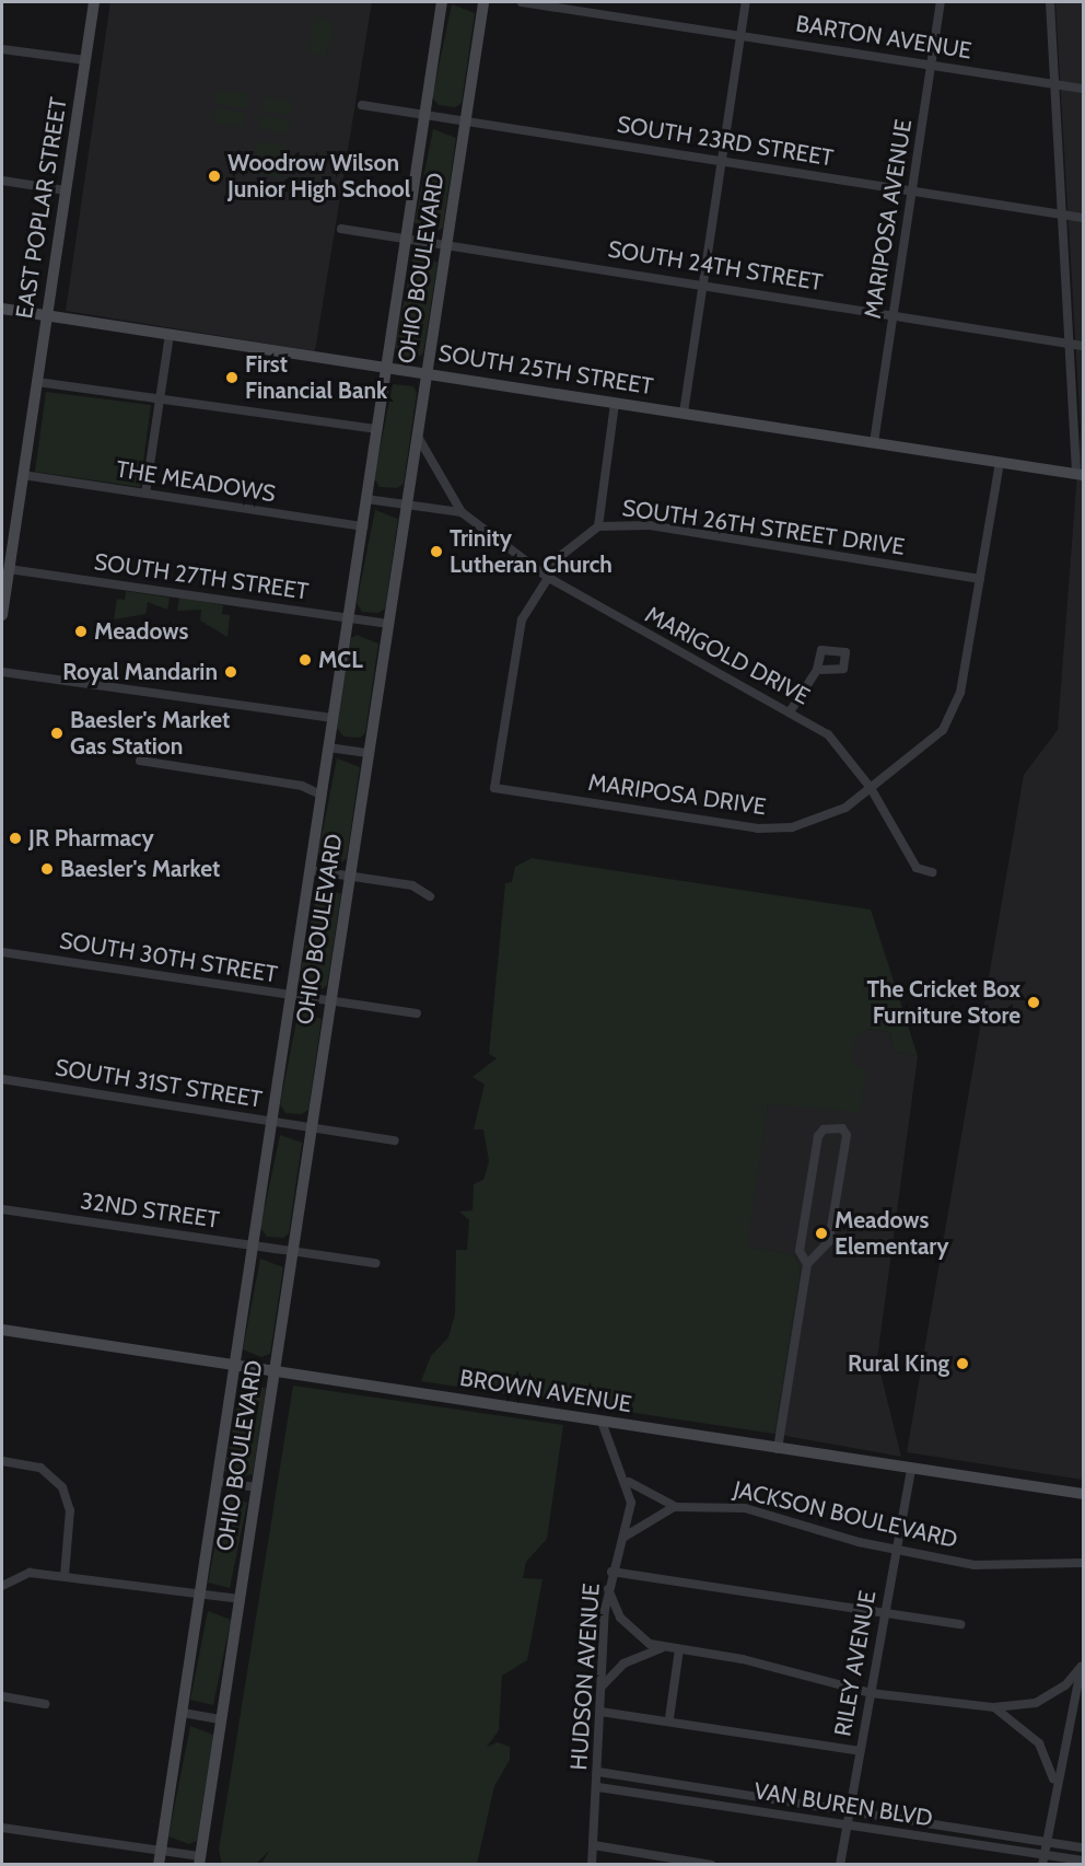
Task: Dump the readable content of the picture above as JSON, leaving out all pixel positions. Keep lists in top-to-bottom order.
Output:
{
  "streets": {
    "street": [
      "BARTON AVENUE",
      "SOUTH 23RD STREET",
      "EAST POPLAR STREET",
      "MARIPOSA AVENUE",
      "SOUTH 24TH STREET",
      "OHIO BOULEVARD",
      "SOUTH 25TH STREET",
      "THE MEADOWS",
      "SOUTH 26TH STREET DRIVE",
      "SOUTH 27TH STREET",
      "MARIGOLD DRIVE",
      "MARIPOSA DRIVE",
      "SOUTH 30TH STREET",
      "SOUTH 31ST STREET",
      "32ND STREET",
      "BROWN AVENUE",
      "JACKSON BOULEVARD",
      "RILEY AVENUE",
      "HUDSON AVENUE",
      "VAN BUREN BLVD"
    ]
  },
  "crossings": [
    ["BARTON AVENUE", "MARIPOSA AVENUE"],
    ["SOUTH 23RD STREET", "MARIPOSA AVENUE"],
    ["SOUTH 23RD STREET", "OHIO BOULEVARD"],
    ["EAST POPLAR STREET", "SOUTH 25TH STREET"],
    ["EAST POPLAR STREET", "THE MEADOWS"],
    ["EAST POPLAR STREET", "SOUTH 27TH STREET"],
    ["MARIPOSA AVENUE", "SOUTH 24TH STREET"],
    ["MARIPOSA AVENUE", "SOUTH 25TH STREET"],
    ["SOUTH 24TH STREET", "OHIO BOULEVARD"],
    ["OHIO BOULEVARD", "SOUTH 25TH STREET"],
    ["OHIO BOULEVARD", "THE MEADOWS"],
    ["OHIO BOULEVARD", "SOUTH 27TH STREET"],
    ["OHIO BOULEVARD", "MARIGOLD DRIVE"],
    ["OHIO BOULEVARD", "SOUTH 30TH STREET"],
    ["OHIO BOULEVARD", "SOUTH 31ST STREET"],
    ["OHIO BOULEVARD", "32ND STREET"],
    ["OHIO BOULEVARD", "BROWN AVENUE"],
    ["SOUTH 25TH STREET", "MARIPOSA DRIVE"],
    ["SOUTH 26TH STREET DRIVE", "MARIGOLD DRIVE"],
    ["SOUTH 26TH STREET DRIVE", "MARIPOSA DRIVE"],
    ["MARIGOLD DRIVE", "MARIPOSA DRIVE"],
    ["BROWN AVENUE", "RILEY AVENUE"],
    ["BROWN AVENUE", "HUDSON AVENUE"],
    ["JACKSON BOULEVARD", "RILEY AVENUE"],
    ["JACKSON BOULEVARD", "HUDSON AVENUE"],
    ["RILEY AVENUE", "VAN BUREN BLVD"],
    ["HUDSON AVENUE", "VAN BUREN BLVD"]
  ],
  "places": [
    "Woodrow Wilson Junior High School",
    "First Financial Bank",
    "Trinity Lutheran Church",
    "Meadows",
    "MCL",
    "Royal Mandarin",
    "Baesler's Market Gas Station",
    "JR Pharmacy",
    "Baesler's Market",
    "The Cricket Box Furniture Store",
    "Meadows Elementary",
    "Rural King"
  ]
}
